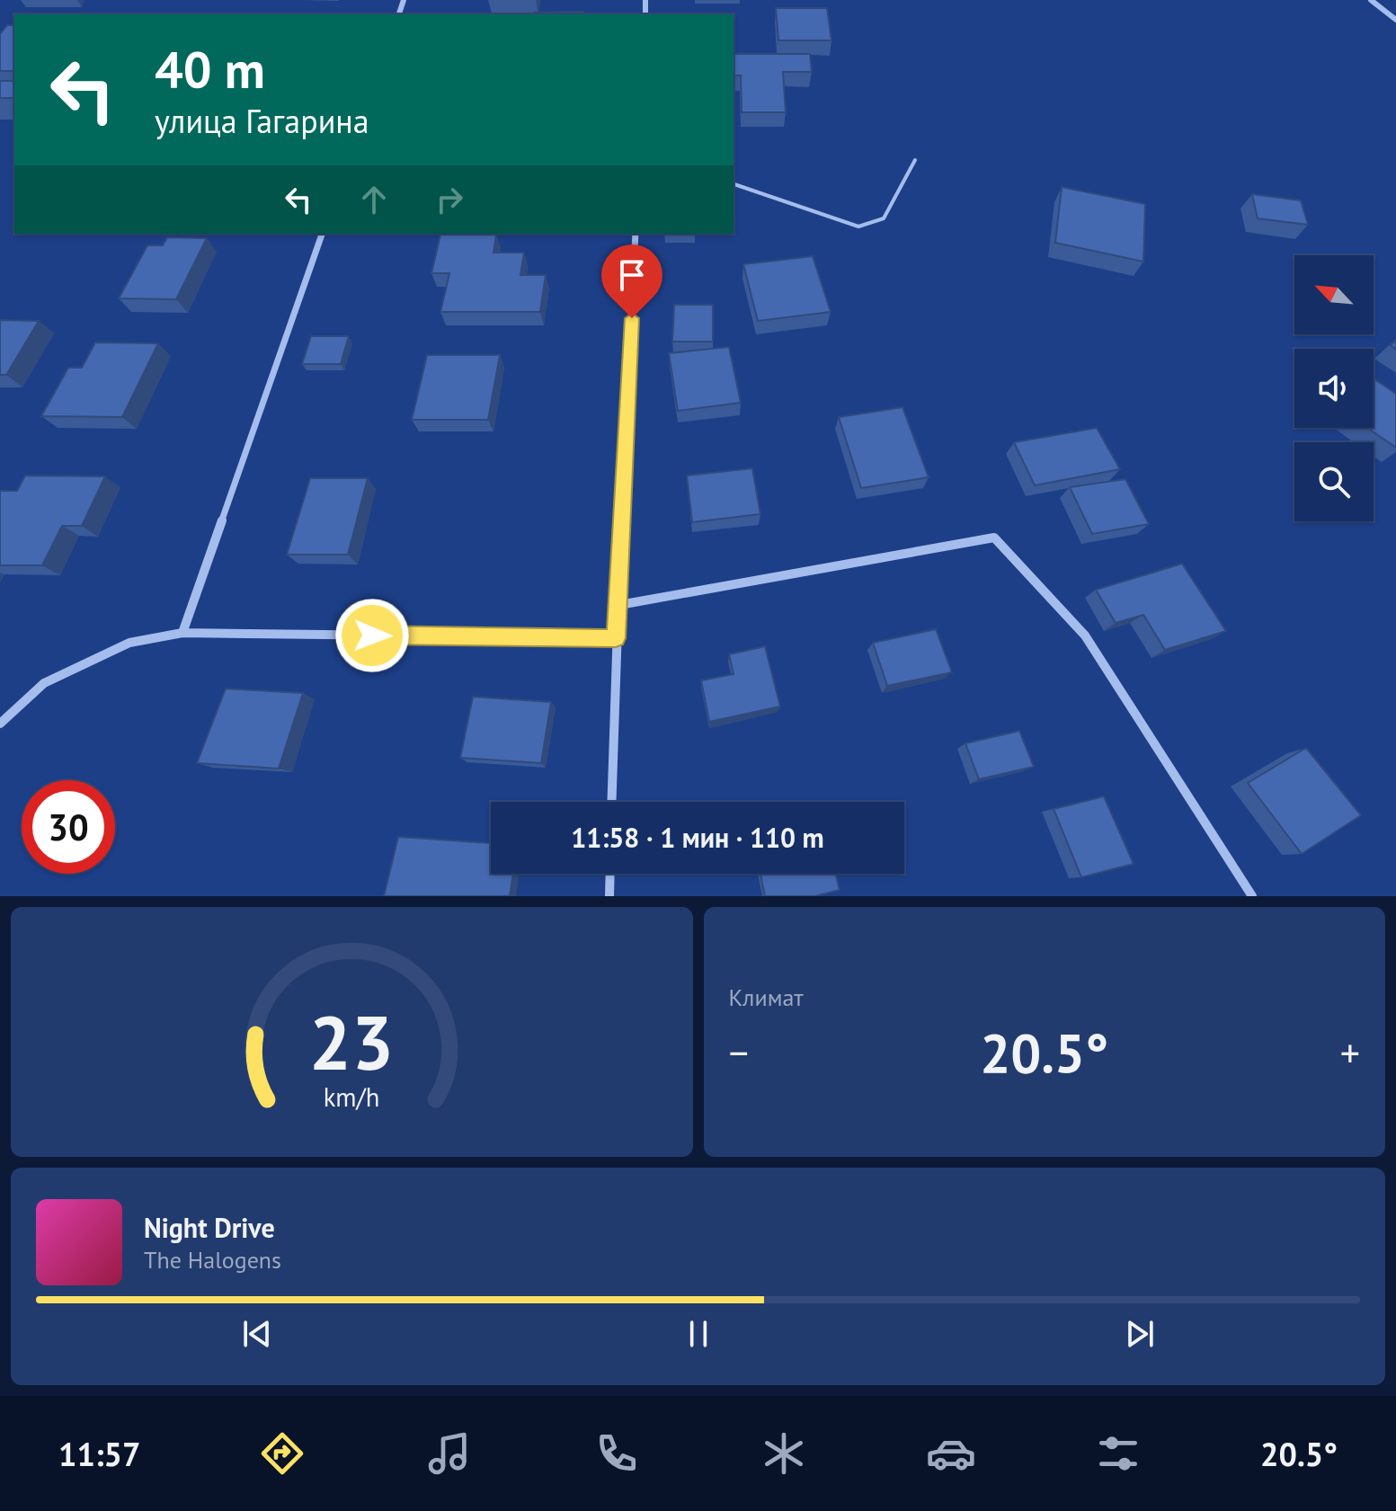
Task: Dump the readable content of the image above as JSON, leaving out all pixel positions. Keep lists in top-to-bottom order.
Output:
{
  "north": "top left",
  "page": {
    "turn": ["40 m", "улица Гагарина"],
    "limit": "30",
    "trip": "11:58 · 1 мин · 110 m",
    "tile": "Климат",
    "heat": ["−", "20.5°", "+"],
    "song": ["Night Drive", "The Halogens"],
    "tabs": ["11:57", "20.5°"],
    "gauge": ["23", "km/h"]
  }
}
